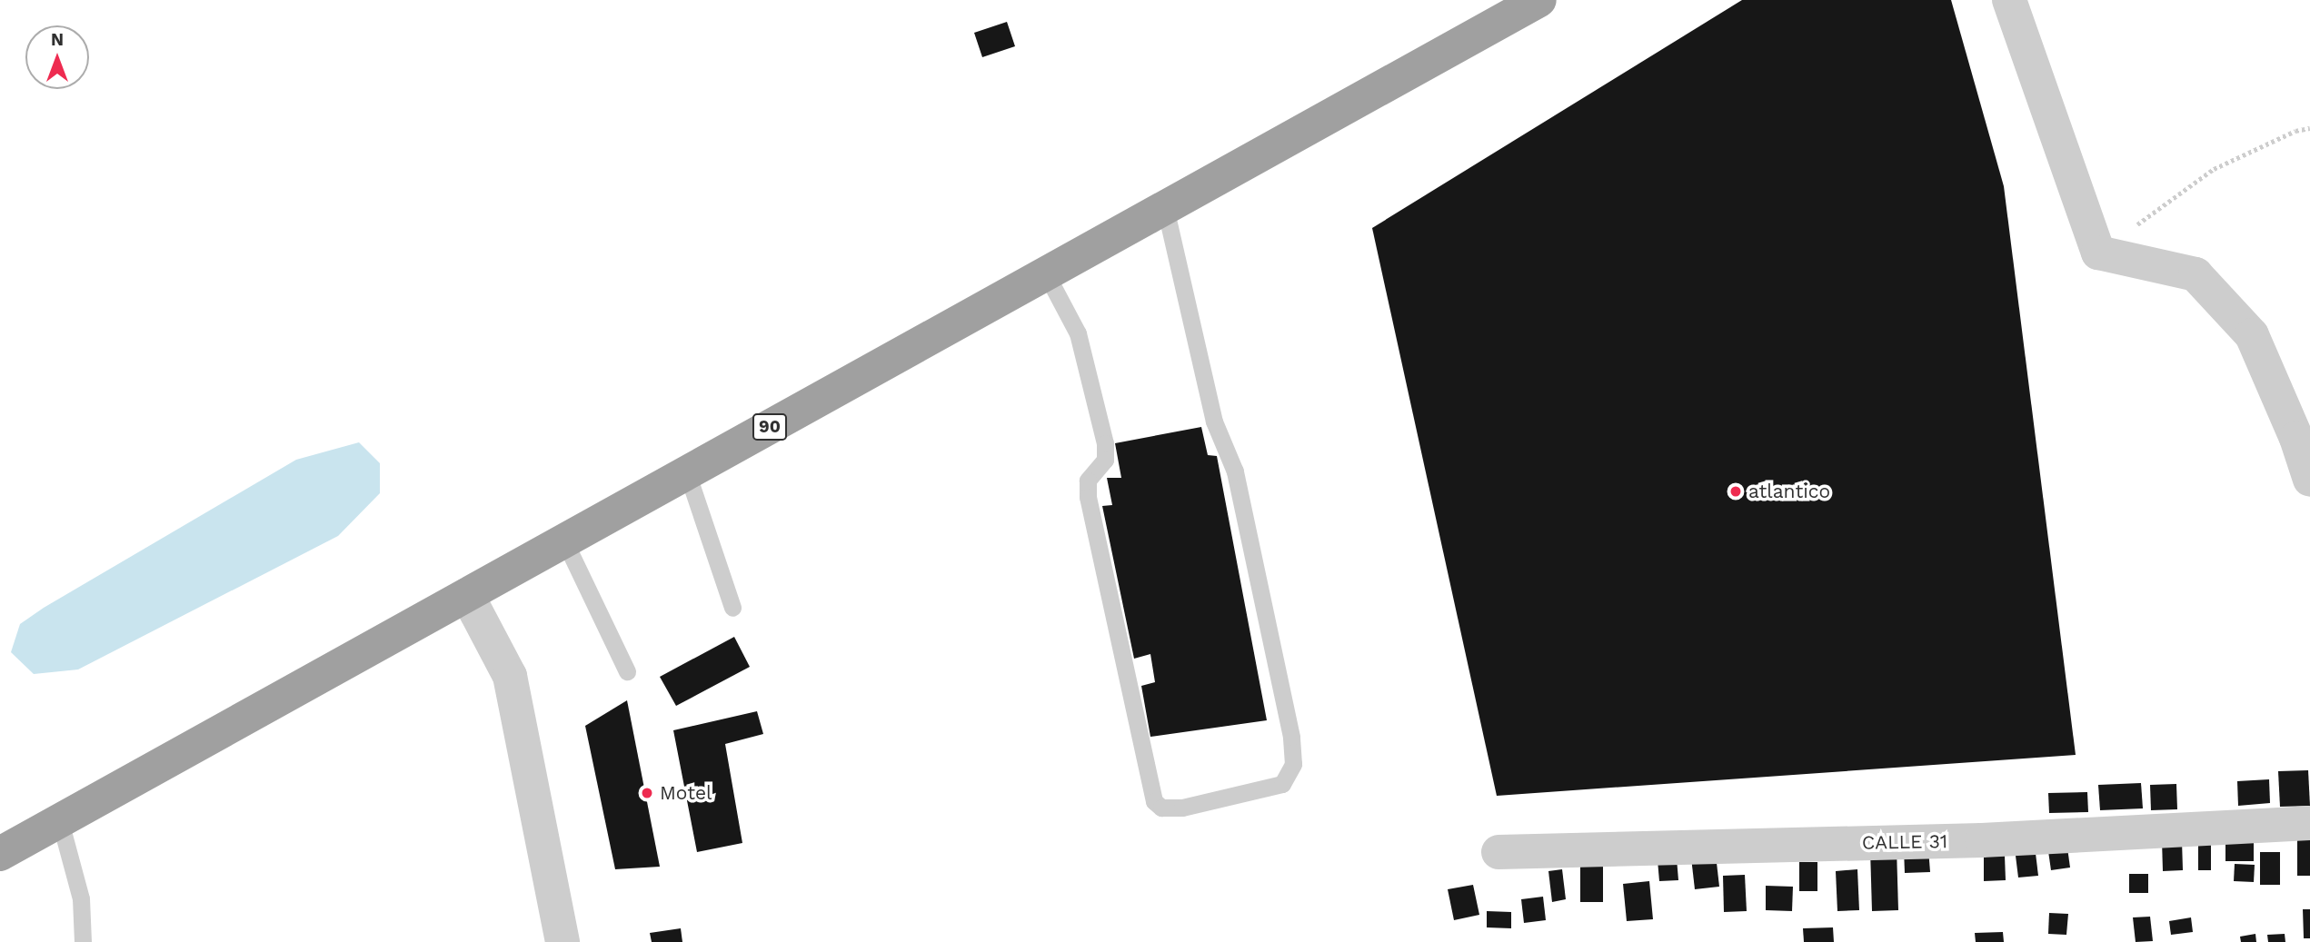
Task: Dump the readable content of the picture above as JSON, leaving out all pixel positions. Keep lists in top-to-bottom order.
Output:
{
  "streets": {
    "highway": ["90"],
    "street": ["CALLE 31"]
  },
  "places": ["atlantico", "Motel"],
  "north": "top"
}
